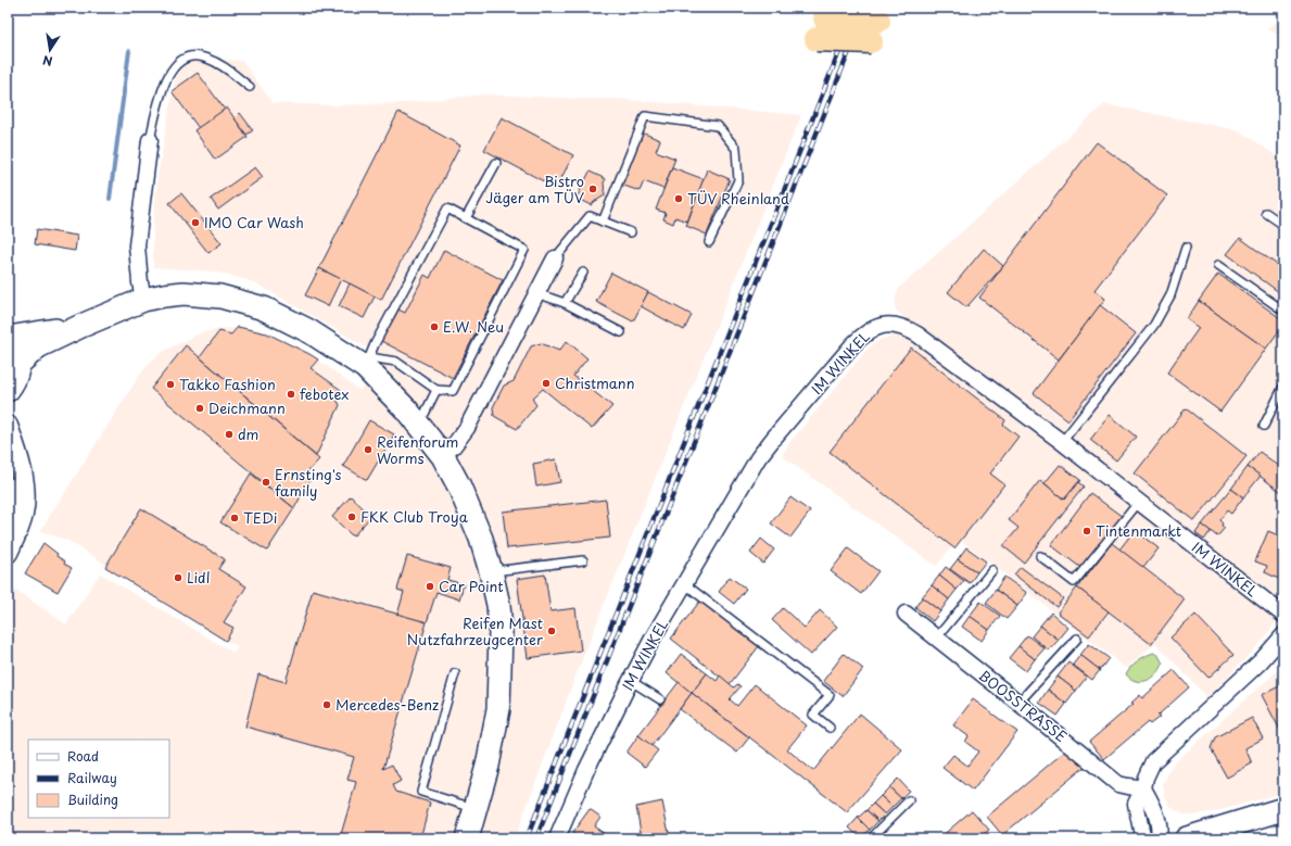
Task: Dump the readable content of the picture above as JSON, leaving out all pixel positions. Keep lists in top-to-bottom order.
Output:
{
  "streets": {
    "street": ["IM WINKEL", "BOOSSTRASSE"]
  },
  "places": [
    "Bistro Jäger am TÜV",
    "TÜV Rheinland",
    "IMO Car Wash",
    "E.W. Neu",
    "Christmann",
    "Takko Fashion",
    "febotex",
    "Deichmann",
    "dm",
    "Reifenforum Worms",
    "Ernsting's family",
    "FKK Club Troya",
    "TEDi",
    "Tintenmarkt",
    "Lidl",
    "Car Point",
    "Reifen Mast Nutzfahrzeugcenter",
    "Mercedes-Benz"
  ],
  "legend": ["Road", "Railway", "Building"],
  "north": "bottom"
}
